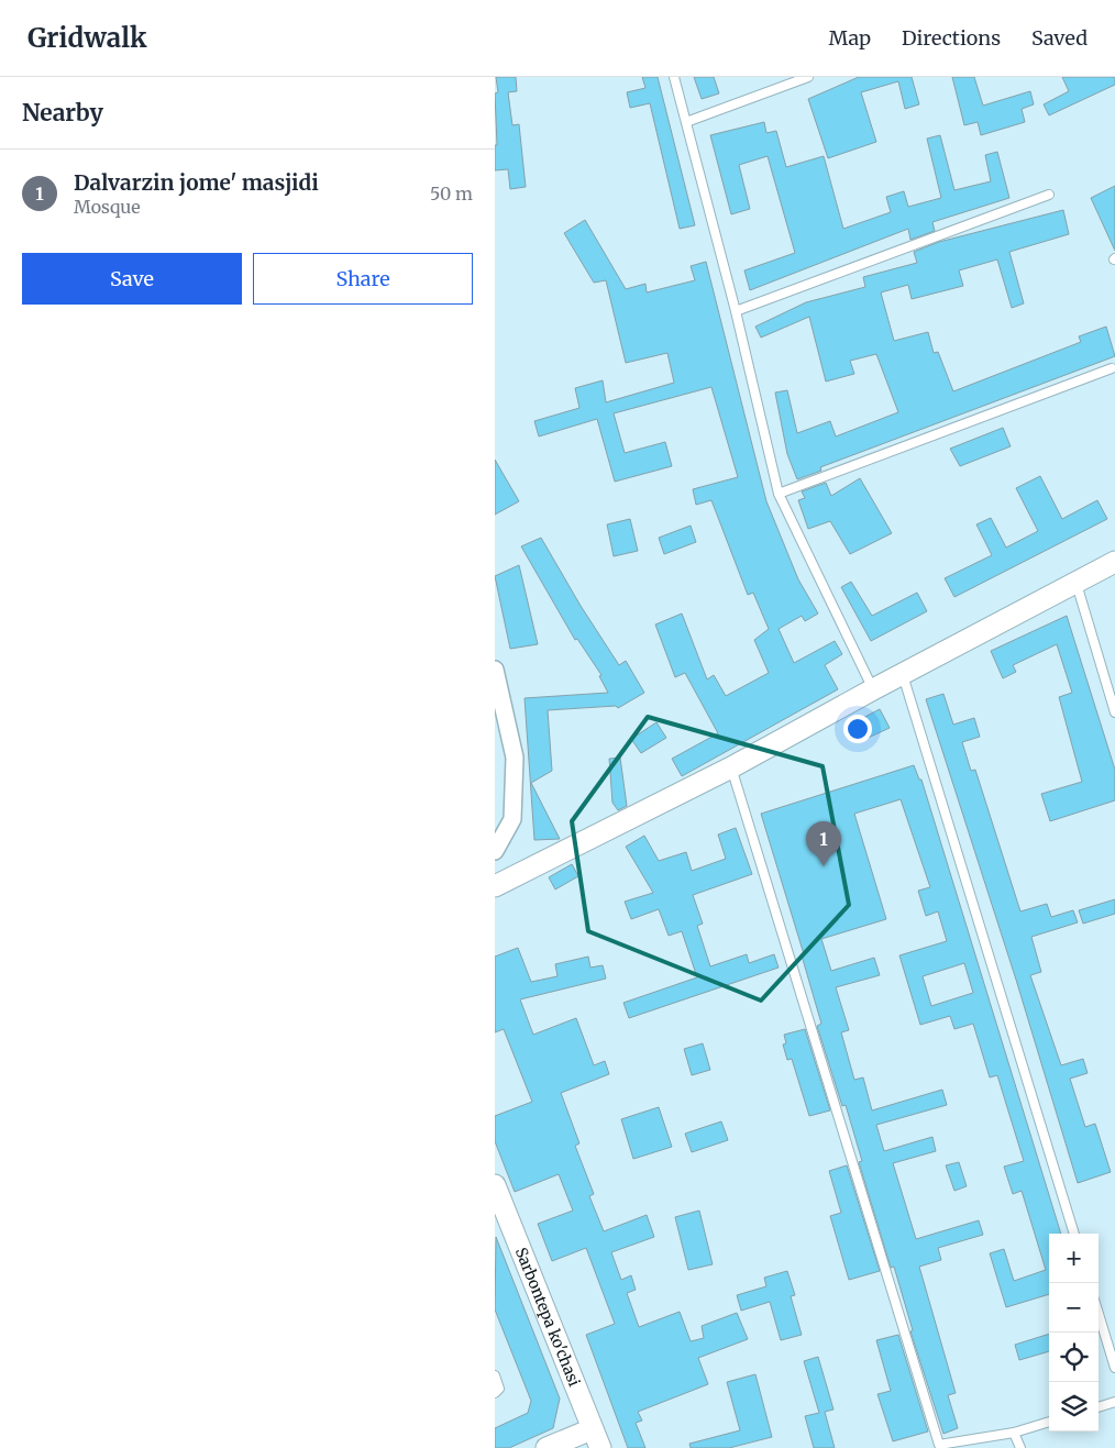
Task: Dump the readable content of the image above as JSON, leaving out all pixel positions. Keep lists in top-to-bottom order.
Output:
{
  "streets": {
    "street": ["Sarbontepa ko'chasi"]
  },
  "page": {
    "header": "Gridwalk",
    "nav": ["Map", "Directions", "Saved"],
    "heading": "Nearby",
    "list": [
      {
        "mark": "1",
        "name": "Dalvarzin jome' masjidi",
        "note": "Mosque",
        "value": "50 m"
      }
    ],
    "buttons": ["Save", "Share"],
    "pins": "1",
    "map_buttons": ["+", "−"]
  }
}
